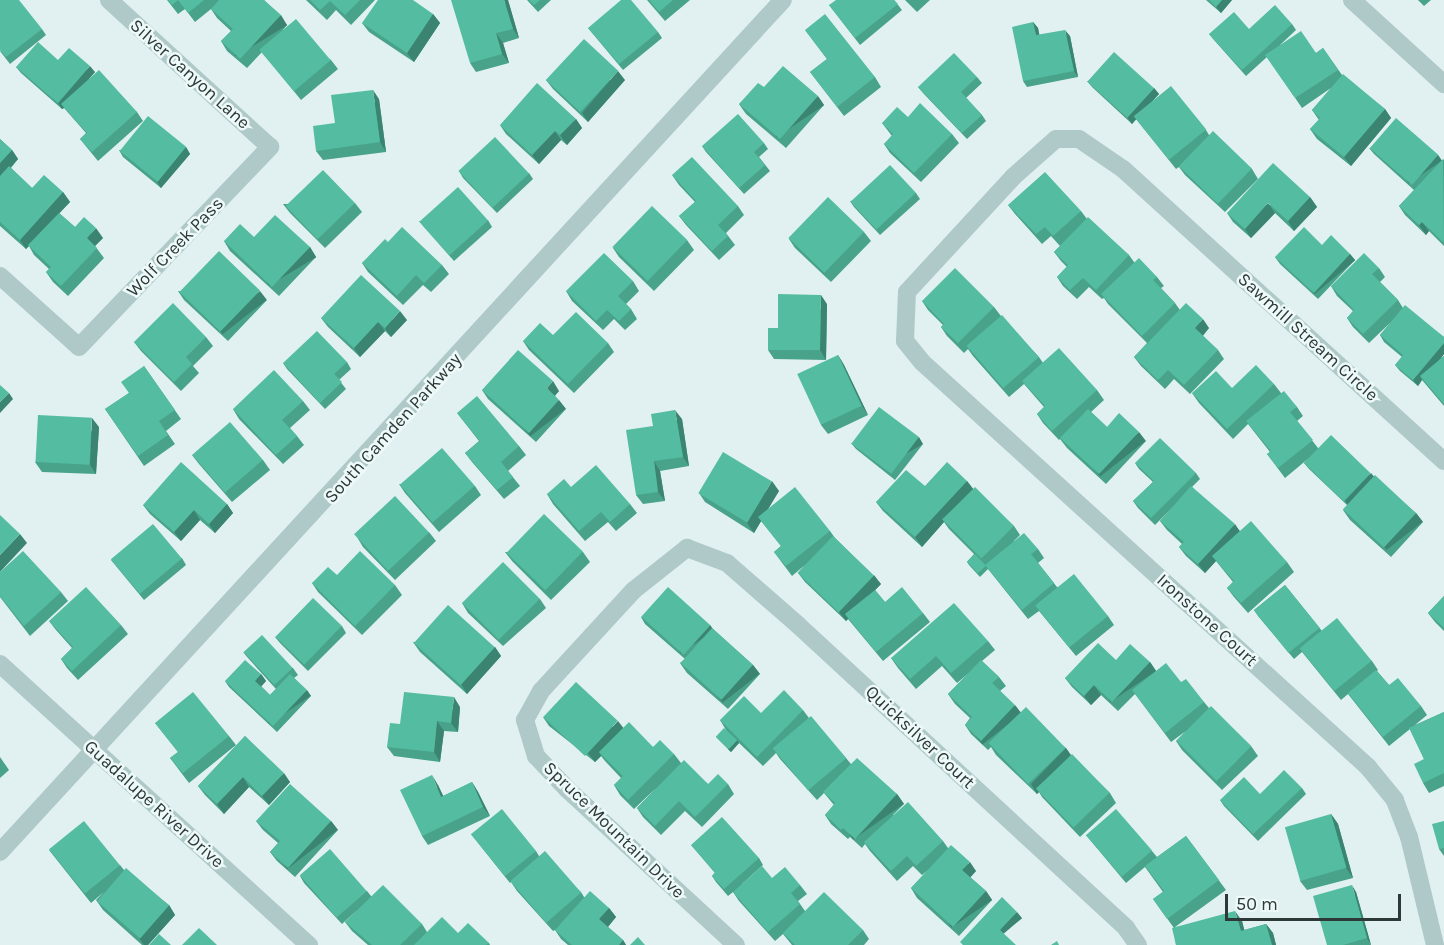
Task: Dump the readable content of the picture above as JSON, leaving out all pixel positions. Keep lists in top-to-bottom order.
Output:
{
  "streets": {
    "street": [
      "Silver Canyon Lane",
      "Wolf Creek Pass",
      "Sawmill Stream Circle",
      "South Camden Parkway",
      "Ironstone Court",
      "Quicksilver Court",
      "Guadalupe River Drive",
      "Spruce Mountain Drive"
    ]
  },
  "crossings": [
    ["Silver Canyon Lane", "Wolf Creek Pass"],
    ["Sawmill Stream Circle", "Ironstone Court"],
    ["South Camden Parkway", "Guadalupe River Drive"],
    ["Quicksilver Court", "Spruce Mountain Drive"]
  ],
  "scale_bar": "50 m"
}
